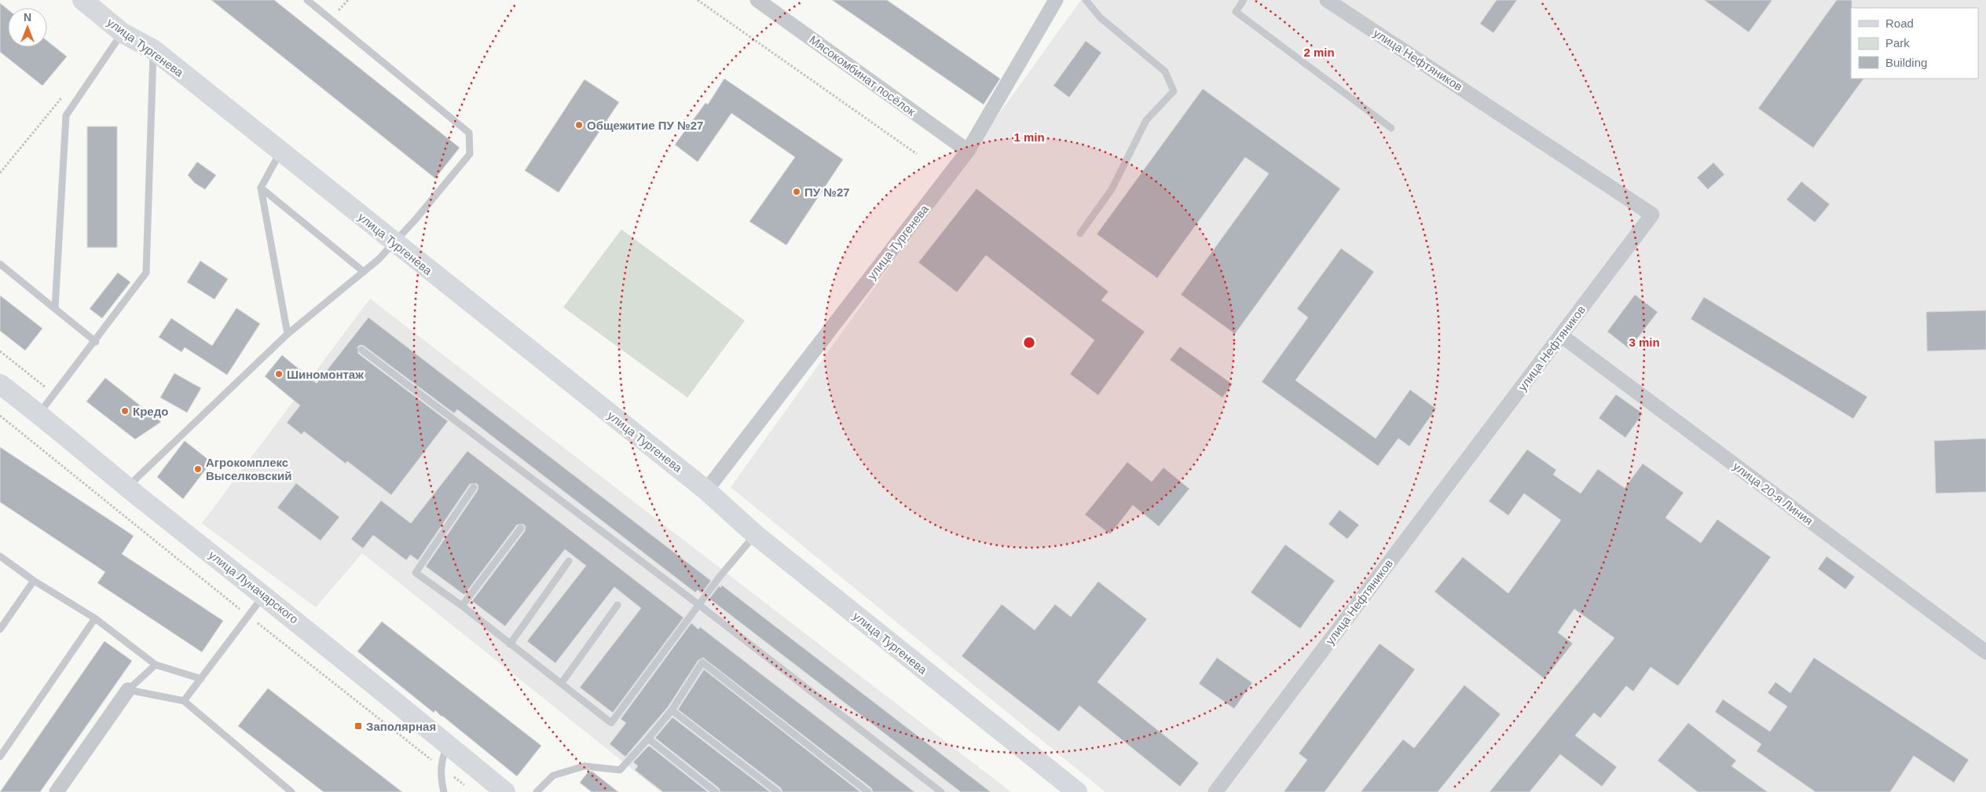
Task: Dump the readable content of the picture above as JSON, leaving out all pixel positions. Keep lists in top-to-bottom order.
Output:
{
  "streets": {
    "street": [
      "улица Тургенева",
      "улица Нефтяников",
      "Мясокомбинат посёлок",
      "улица 20-я Линия",
      "улица Луначарского"
    ]
  },
  "crossings": [
    ["улица Тургенева", "Мясокомбинат посёлок"],
    ["улица Нефтяников", "улица 20-я Линия"]
  ],
  "places": {
    "other": [
      "Общежитие ПУ №27",
      "ПУ №27",
      "Шиномонтаж",
      "Кредо",
      "Агрокомплекс Выселковский"
    ],
    "transit": ["Заполярная"]
  },
  "legend": ["Road", "Park", "Building"],
  "north": "top",
  "rings": ["2 min", "1 min", "3 min"]
}
